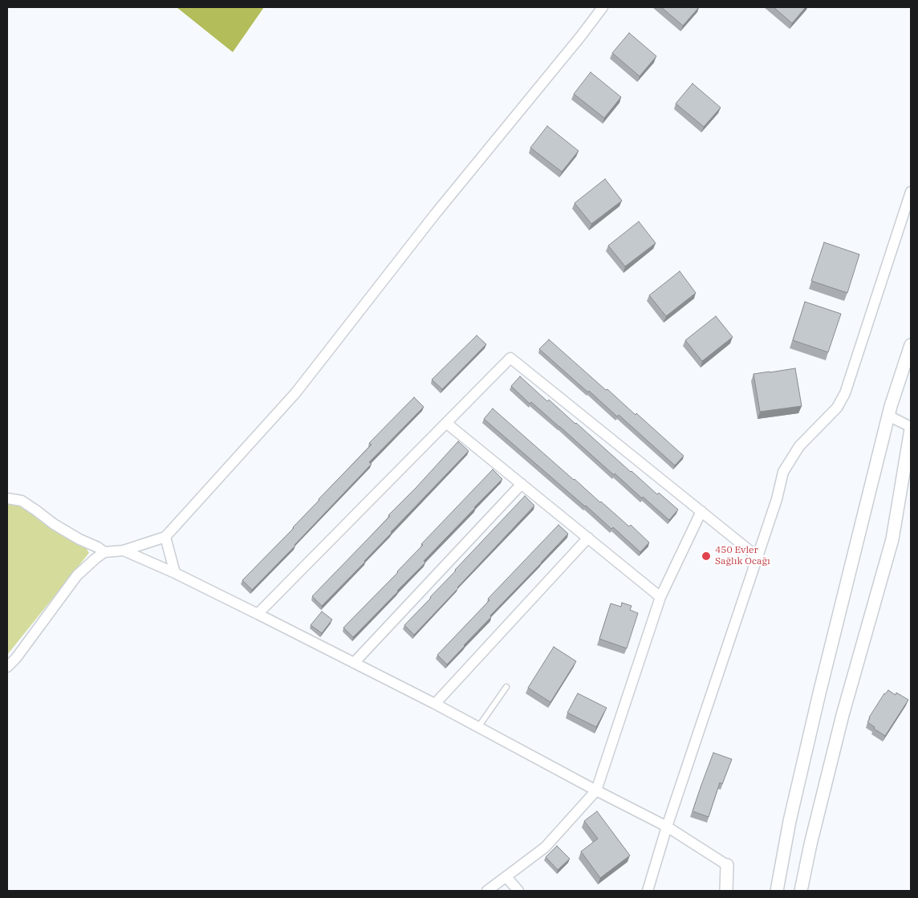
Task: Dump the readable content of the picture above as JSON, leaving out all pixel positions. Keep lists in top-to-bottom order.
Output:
{
  "places": ["450 Evler Sağlık Ocağı"]
}
